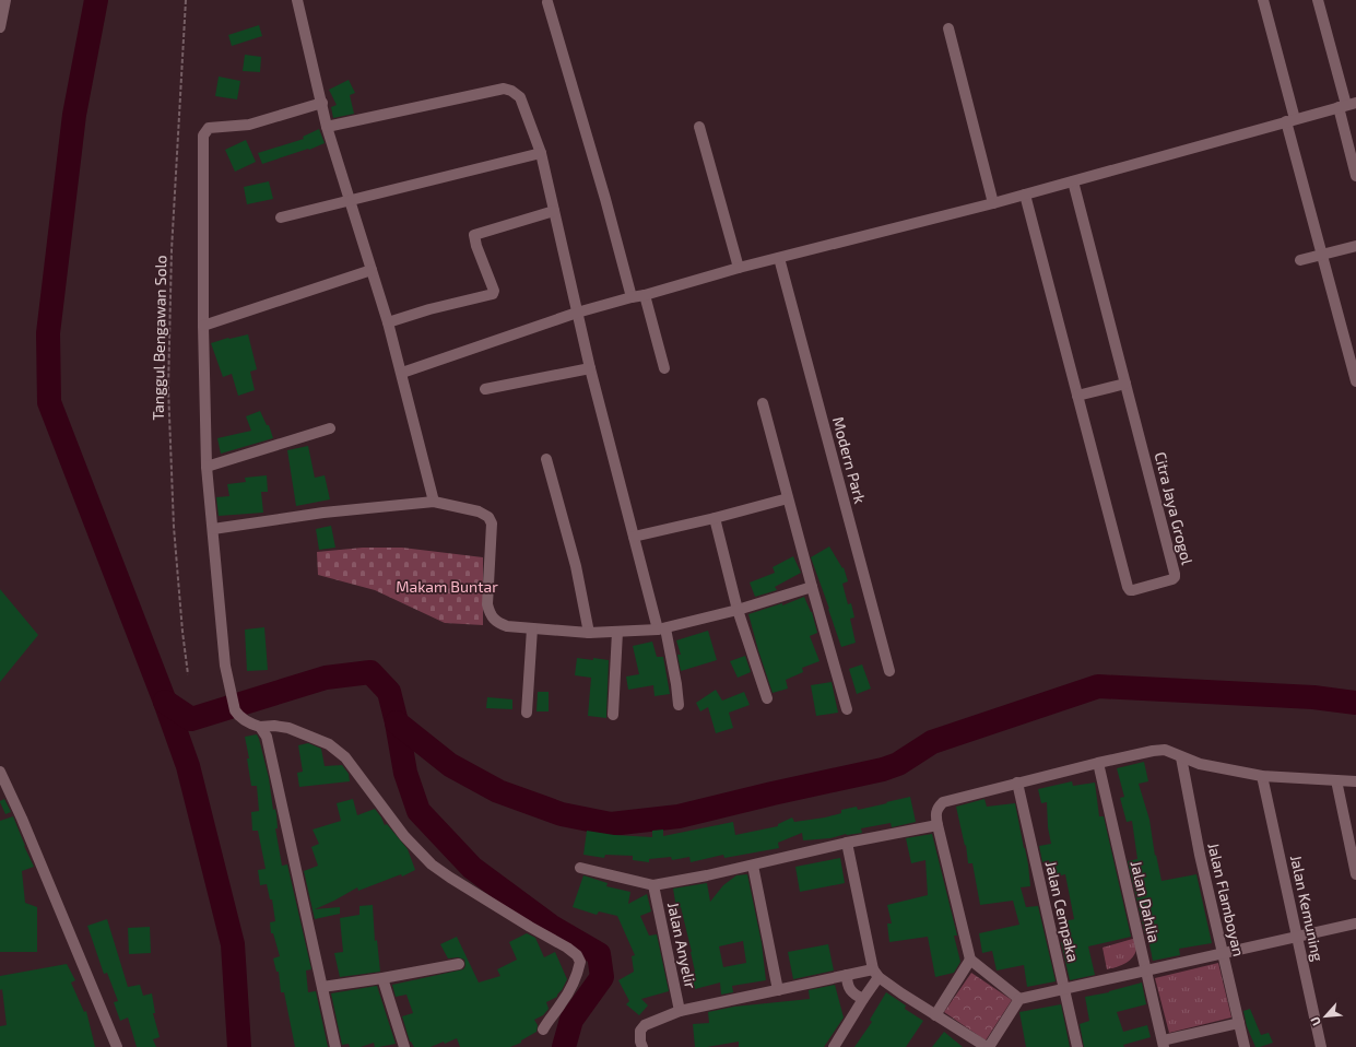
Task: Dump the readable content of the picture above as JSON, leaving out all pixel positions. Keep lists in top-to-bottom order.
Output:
{
  "streets": {
    "street": [
      "Modern Park",
      "Citra Jaya Grogol",
      "Jalan Flamboyan",
      "Jalan Dahlia",
      "Jalan Kemuning",
      "Jalan Cempaka",
      "Jalan Anyelir"
    ],
    "path": ["Tanggul Bengawan Solo"]
  },
  "parks": ["Makam Buntar"],
  "north": "bottom left"
}
